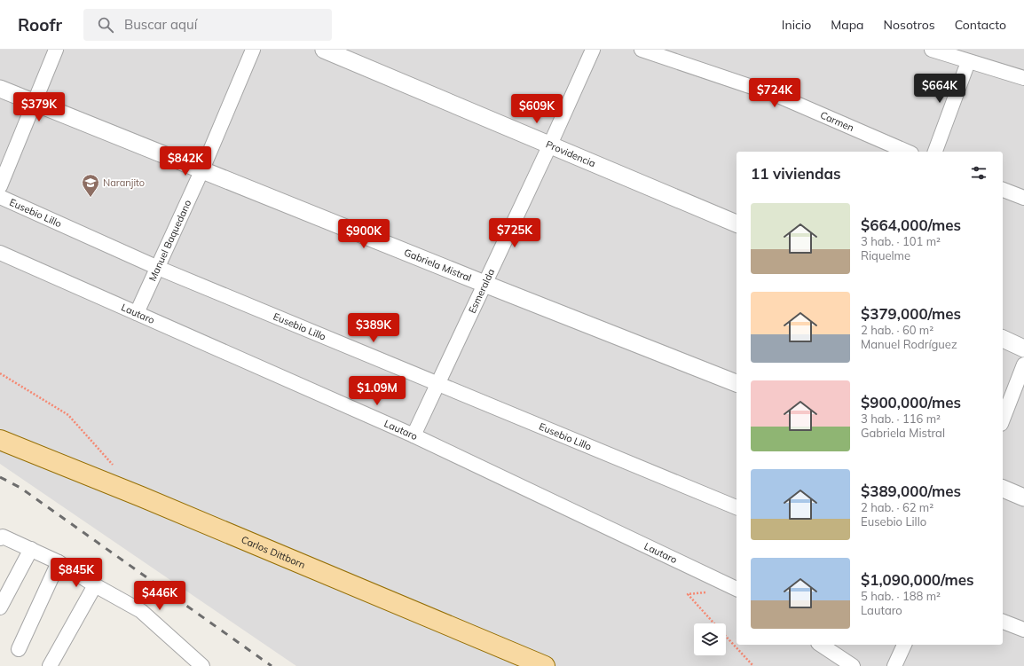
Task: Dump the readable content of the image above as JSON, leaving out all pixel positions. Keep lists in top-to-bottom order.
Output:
{
  "streets": {
    "main road": ["Carlos Dittborn"],
    "street": [
      "Carmen",
      "Providencia",
      "Eusebio Lillo",
      "Manuel Baquedano",
      "Gabriela Mistral",
      "Esmeralda",
      "Lautaro"
    ]
  },
  "crossings": [
    ["Providencia", "Esmeralda"],
    ["Eusebio Lillo", "Manuel Baquedano"],
    ["Eusebio Lillo", "Esmeralda"],
    ["Manuel Baquedano", "Gabriela Mistral"],
    ["Manuel Baquedano", "Lautaro"],
    ["Gabriela Mistral", "Esmeralda"],
    ["Esmeralda", "Lautaro"]
  ],
  "places": {
    "school or university": ["Naranjito"]
  },
  "page": {
    "header": "Roofr",
    "search": "Buscar aquí",
    "nav": [
      "Inicio",
      "Mapa",
      "Nosotros",
      "Contacto"
    ],
    "price": [
      "$664K",
      "$724K",
      "$379K",
      "$609K",
      "$842K",
      "$725K",
      "$900K",
      "$389K",
      "$1.09M",
      "$845K",
      "$446K"
    ],
    "heading": "11 viviendas",
    "list": [
      {
        "name": "$664,000/mes",
        "note": "3 hab. · 101 m² · Riquelme"
      },
      {
        "name": "$379,000/mes",
        "note": "2 hab. · 60 m² · Manuel Rodríguez"
      },
      {
        "name": "$900,000/mes",
        "note": "3 hab. · 116 m² · Gabriela Mistral"
      },
      {
        "name": "$389,000/mes",
        "note": "2 hab. · 62 m² · Eusebio Lillo"
      },
      {
        "name": "$1,090,000/mes",
        "note": "5 hab. · 188 m² · Lautaro"
      }
    ]
  }
}
